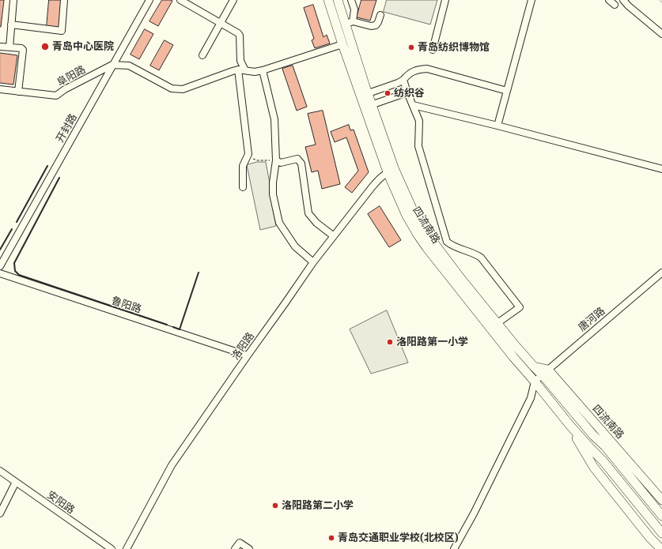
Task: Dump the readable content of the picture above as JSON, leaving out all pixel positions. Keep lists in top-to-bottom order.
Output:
{
  "streets": {
    "main road": ["四流南路"],
    "street": [
      "阜阳路",
      "开封路",
      "鲁阳路",
      "唐河路",
      "洛阳路",
      "安阳路"
    ]
  },
  "crossings": [
    ["阜阳路", "开封路"],
    ["四流南路", "唐河路"],
    ["四流南路", "洛阳路"],
    ["鲁阳路", "洛阳路"]
  ],
  "places": [
    "青岛中心医院",
    "青岛纺织博物馆",
    "纺织谷",
    "洛阳路第一小学",
    "洛阳路第二小学",
    "青岛交通职业学校(北校区)"
  ]
}
